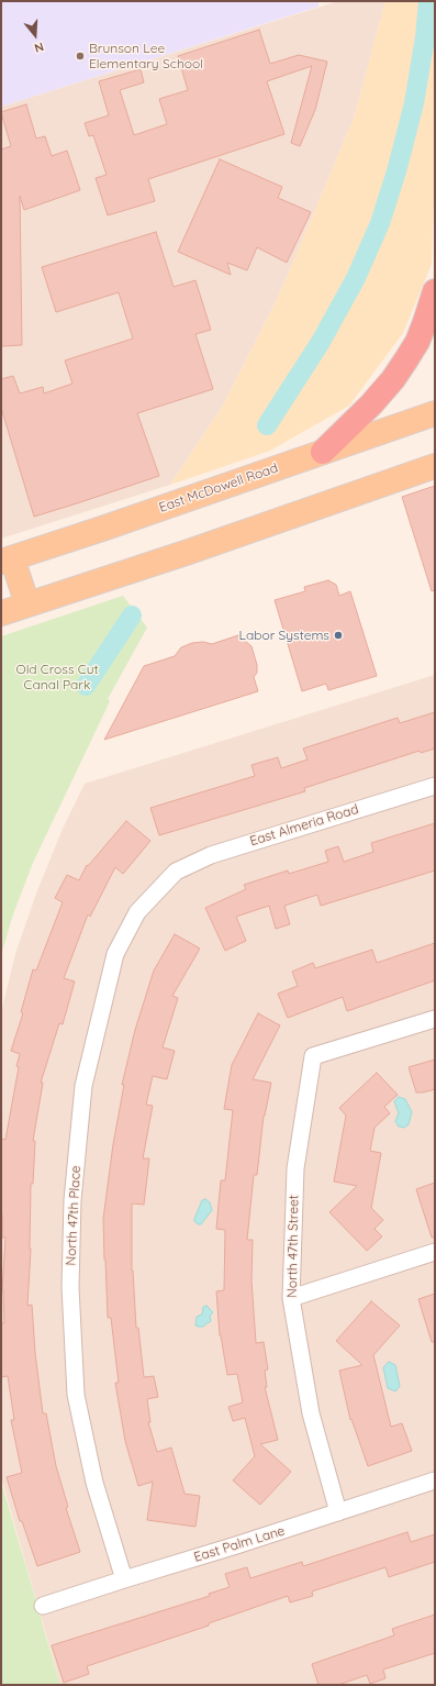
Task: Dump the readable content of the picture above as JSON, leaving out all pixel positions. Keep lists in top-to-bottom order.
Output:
{
  "streets": {
    "main road": ["East McDowell Road"],
    "street": [
      "East Almeria Road",
      "North 47th Place",
      "North 47th Street",
      "East Palm Lane"
    ]
  },
  "crossings": [
    ["East Almeria Road", "North 47th Place"],
    ["North 47th Place", "East Palm Lane"],
    ["North 47th Street", "East Palm Lane"]
  ],
  "parks": ["Old Cross Cut Canal Park"],
  "places": ["Brunson Lee Elementary School", "Labor Systems"],
  "north": "bottom"
}
